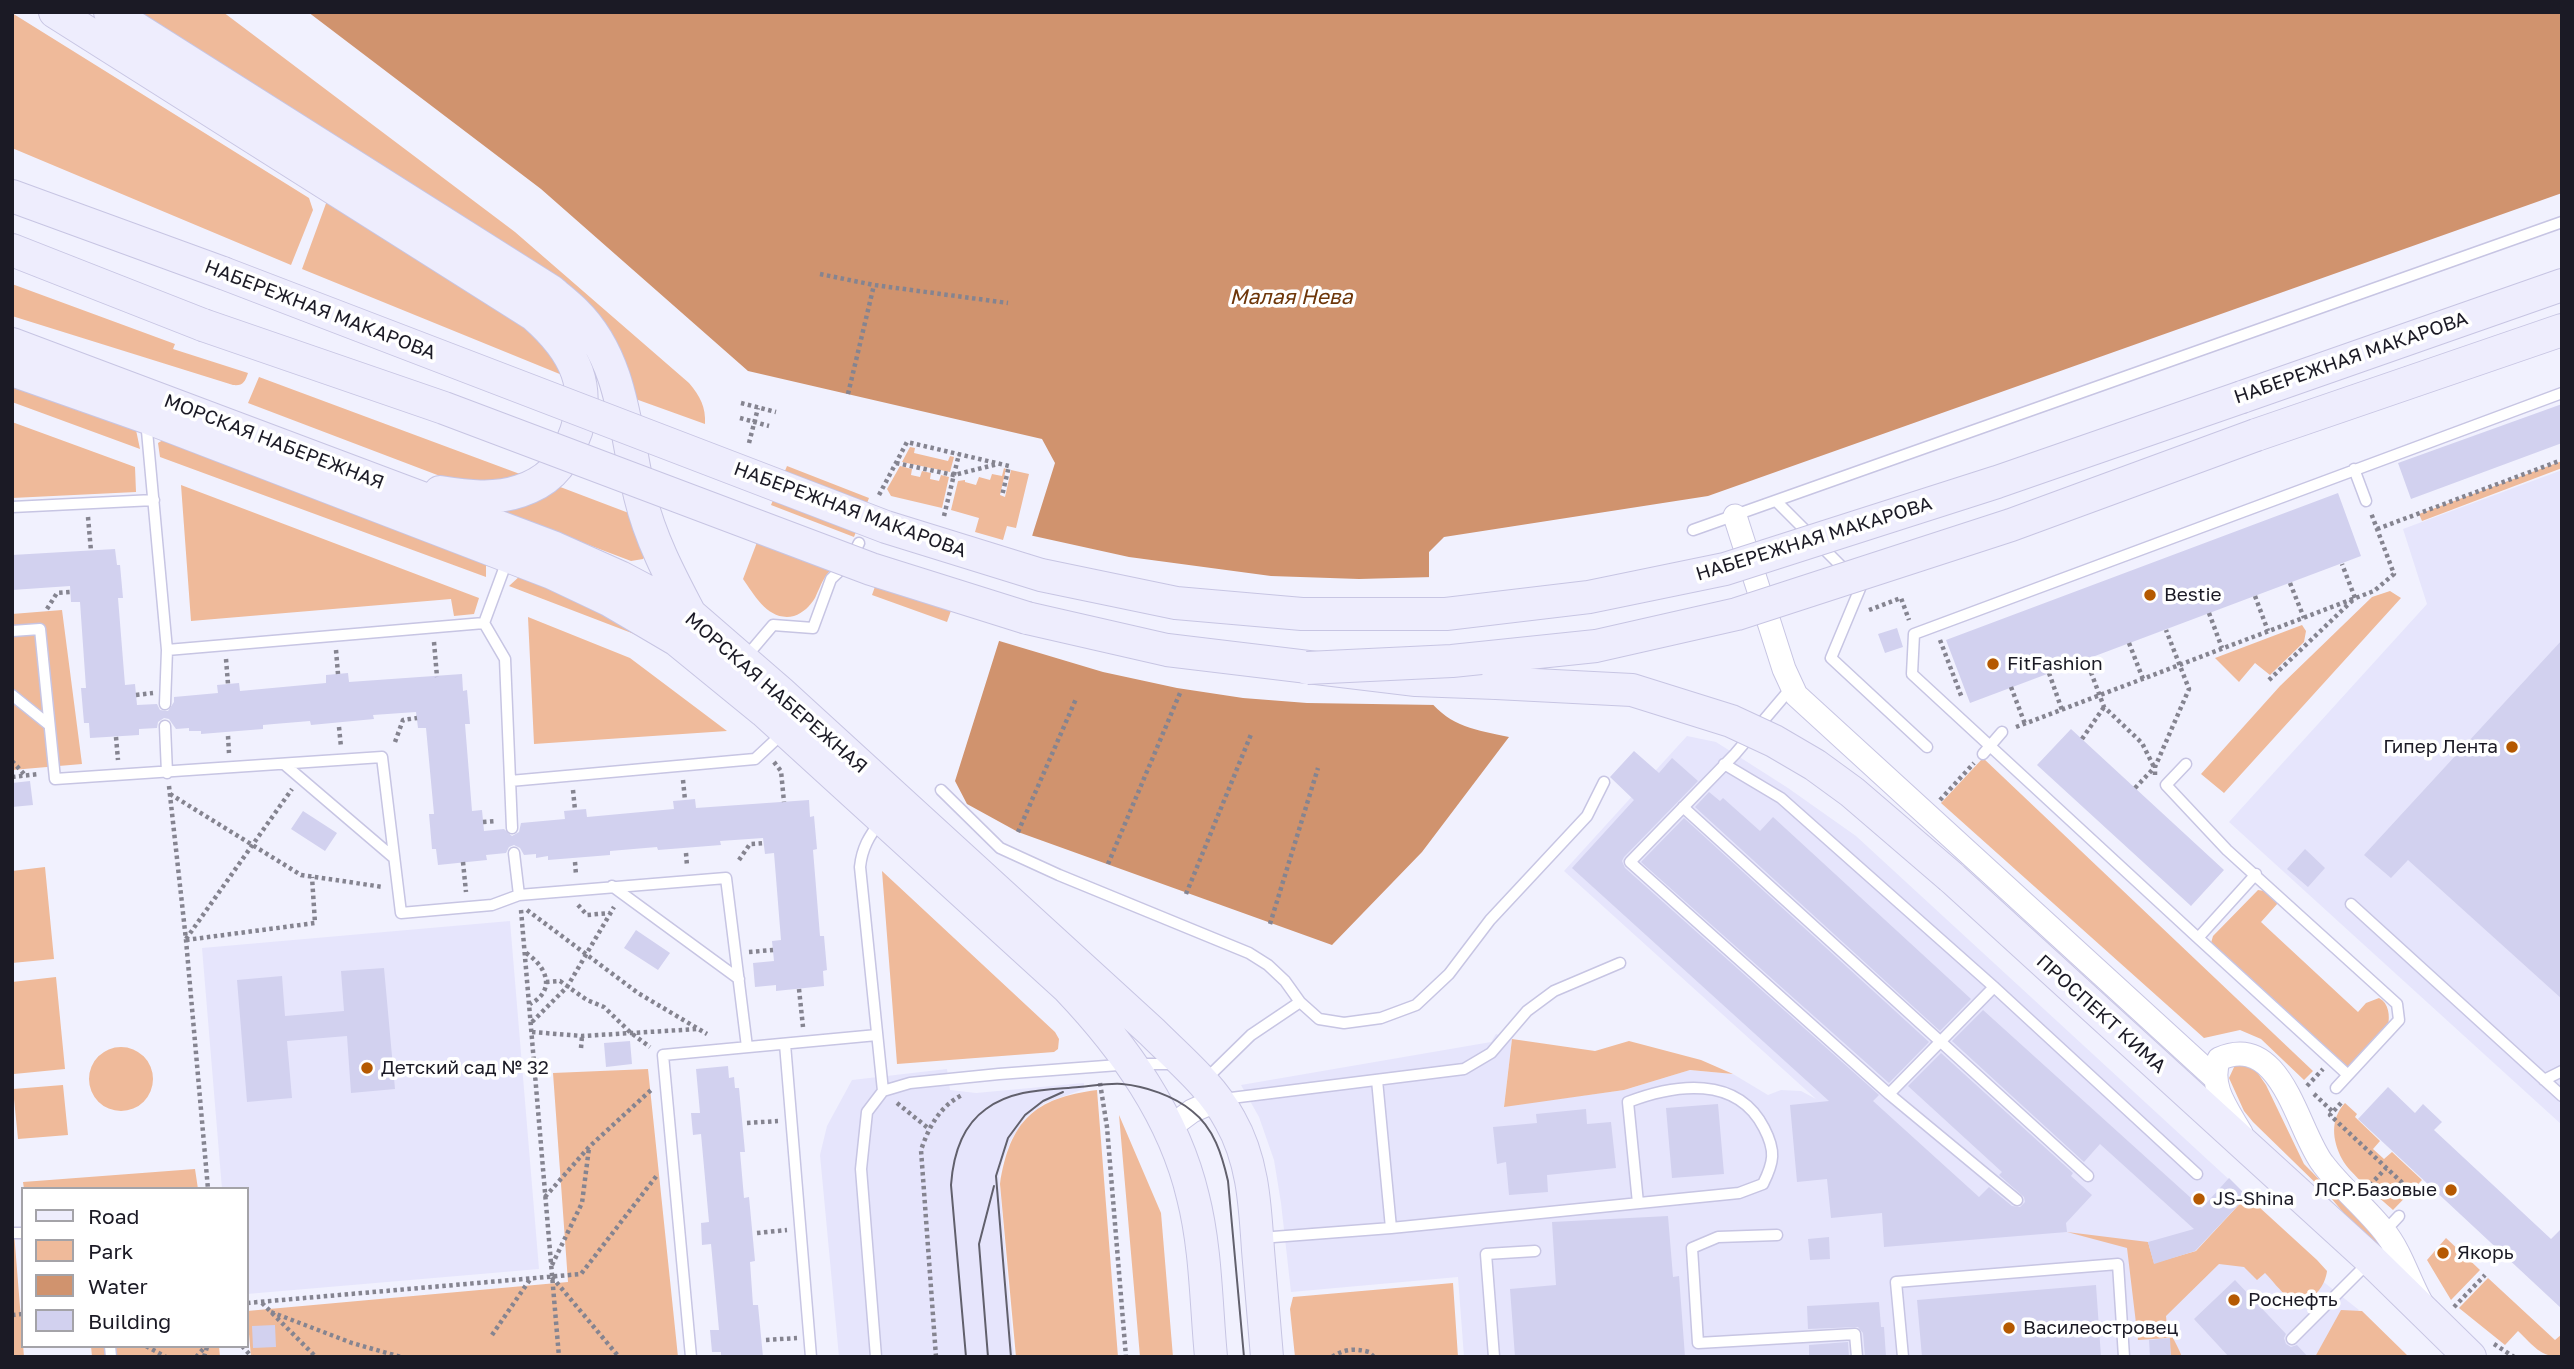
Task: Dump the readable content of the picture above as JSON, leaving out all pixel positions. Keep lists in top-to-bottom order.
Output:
{
  "streets": {
    "main road": ["НАБЕРЕЖНАЯ МАКАРОВА", "МОРСКАЯ НАБЕРЕЖНАЯ", "ПРОСПЕКТ КИМА"]
  },
  "water": ["Малая Нева"],
  "places": [
    "Bestie",
    "FitFashion",
    "Гипер Лента",
    "Детский сад № 32",
    "ЛСР.Базовые",
    "JS-Shina",
    "Якорь",
    "Роснефть",
    "Василеостровец"
  ],
  "legend": [
    "Road",
    "Park",
    "Water",
    "Building"
  ]
}
